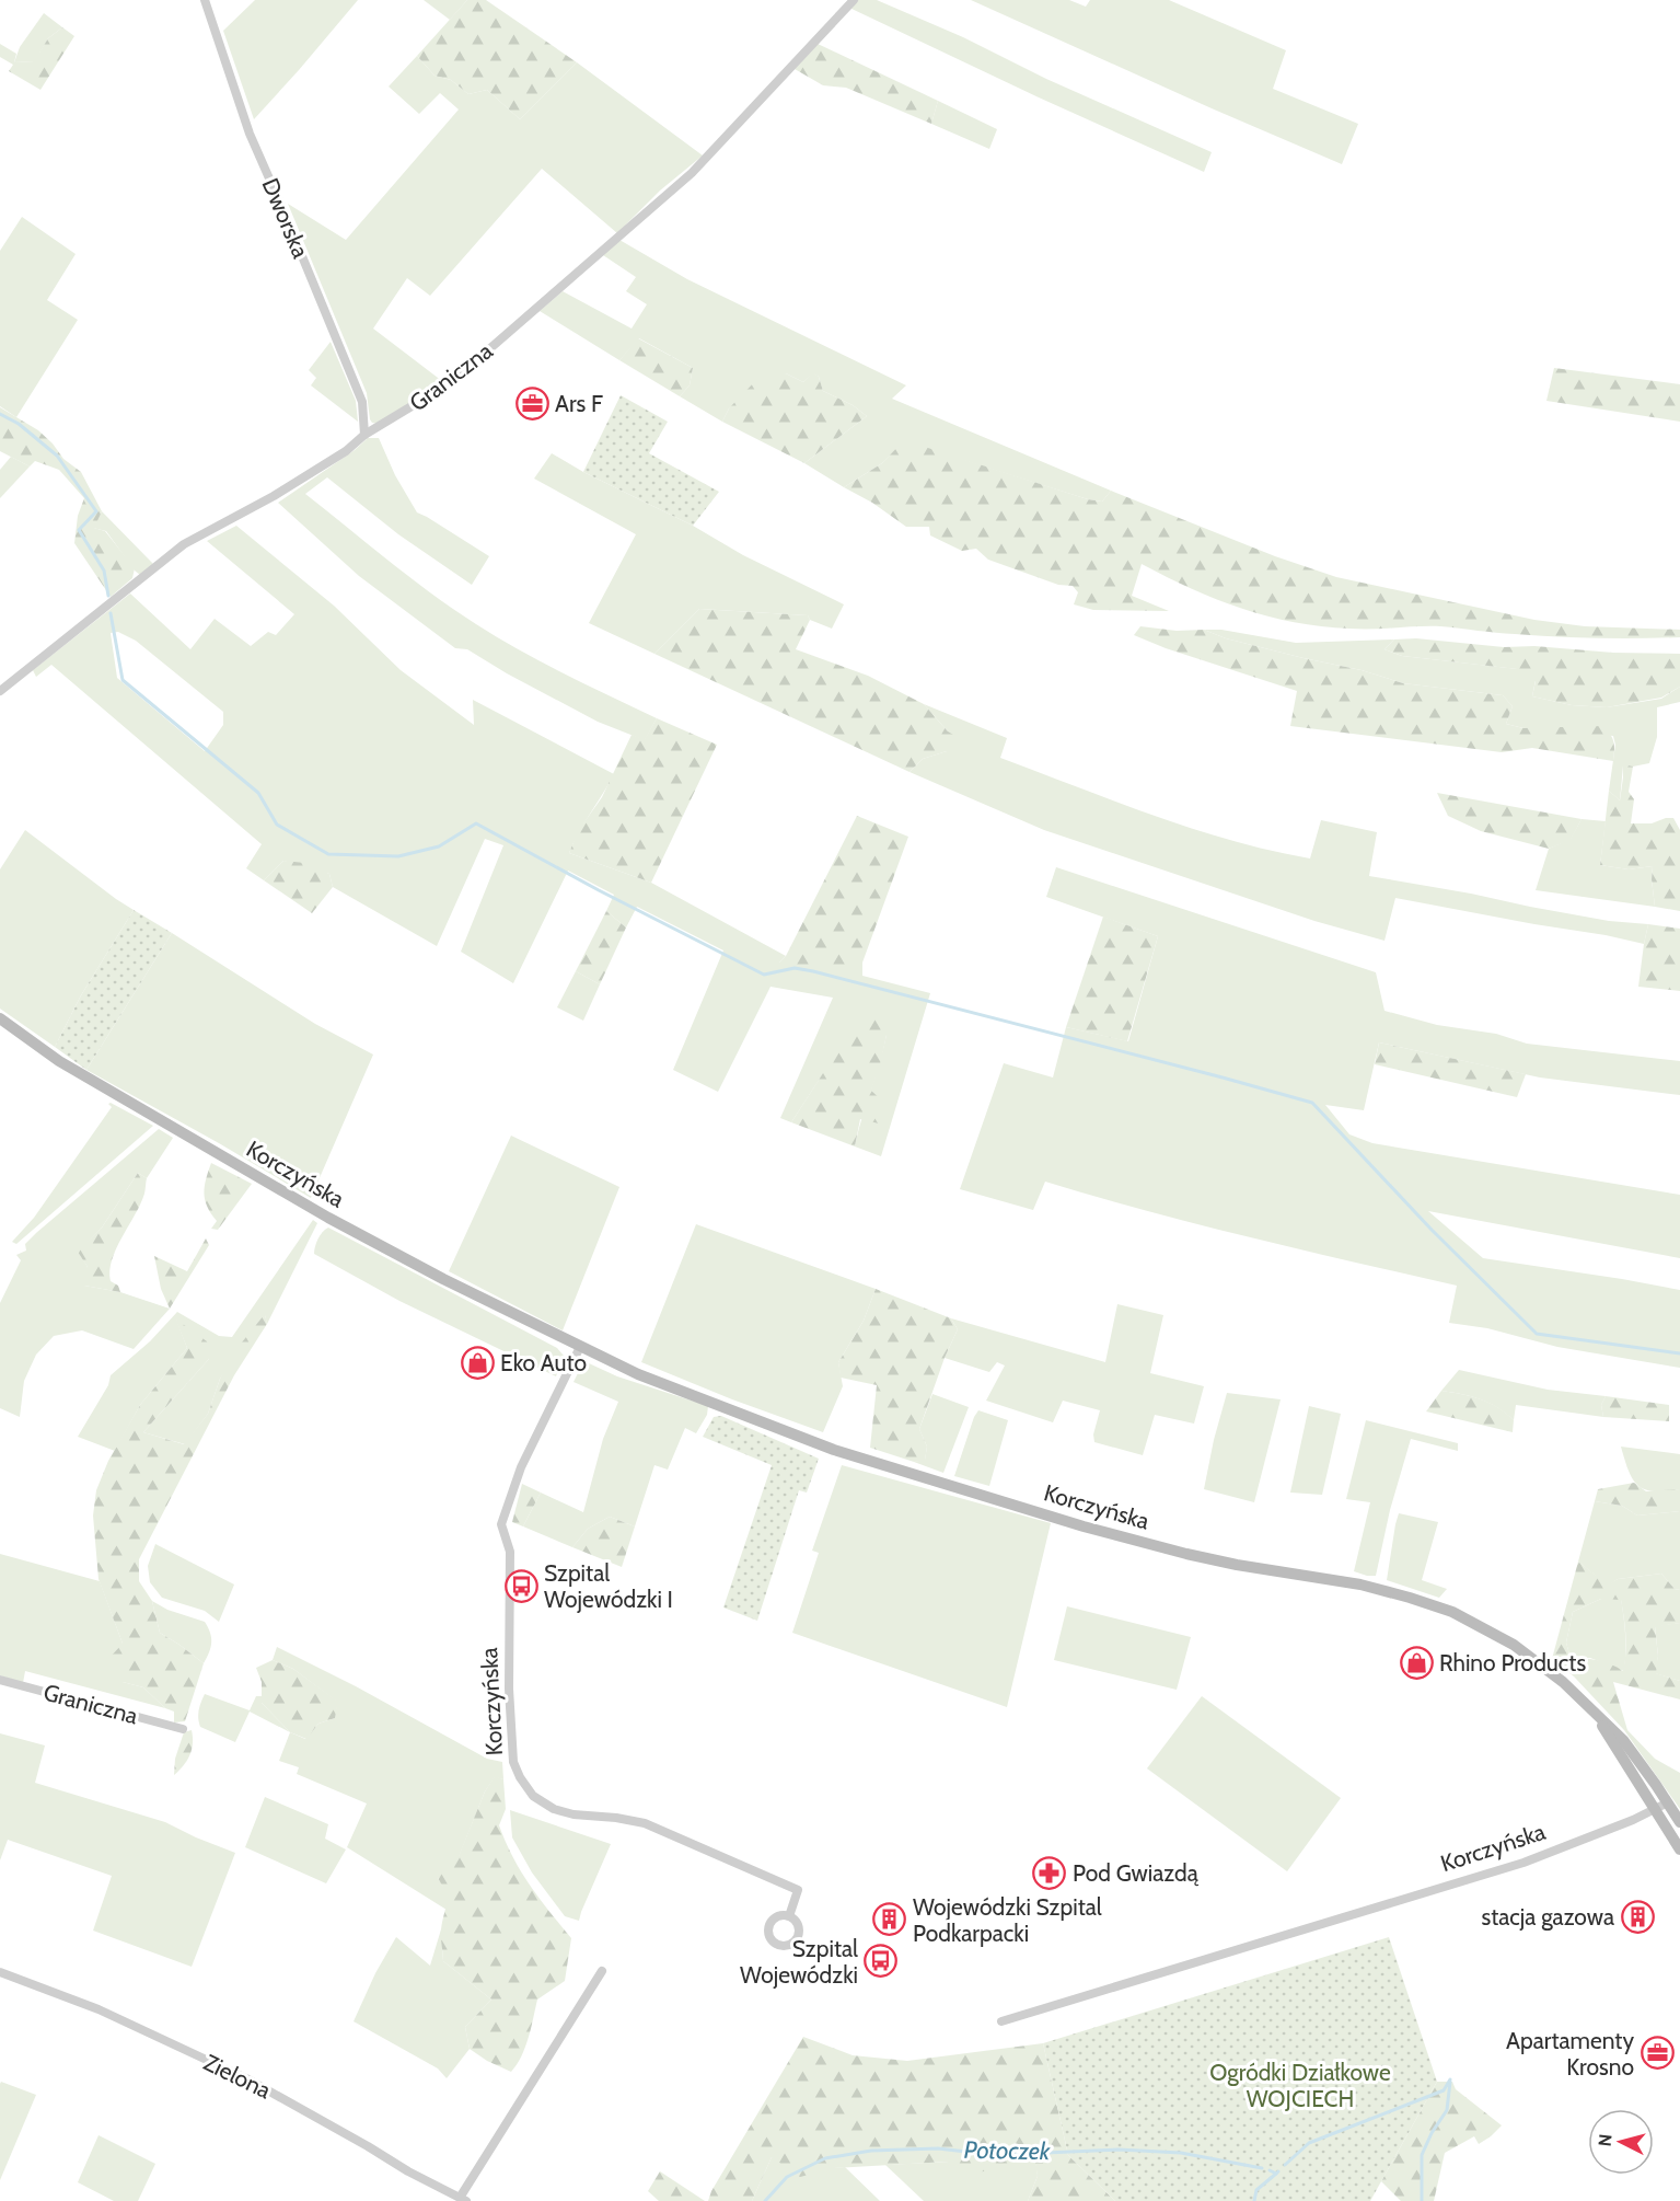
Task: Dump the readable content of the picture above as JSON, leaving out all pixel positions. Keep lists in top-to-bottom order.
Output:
{
  "streets": {
    "main road": ["Korczyńska"],
    "street": ["Dworska", "Graniczna", "Zielona"]
  },
  "crossings": [
    ["Dworska", "Graniczna"]
  ],
  "water": ["Potoczek"],
  "parks": ["Ogródki Działkowe WOJCIECH"],
  "places": {
    "office": ["Ars F", "Apartamenty Krosno"],
    "shop": ["Eko Auto", "Rhino Products"],
    "bus stop": ["Szpital Wojewódzki I", "Szpital Wojewódzki"],
    "pharmacy": ["Pod Gwiazdą"],
    "building": ["stacja gazowa", "Wojewódzki Szpital Podkarpacki"]
  },
  "north": "left"
}
